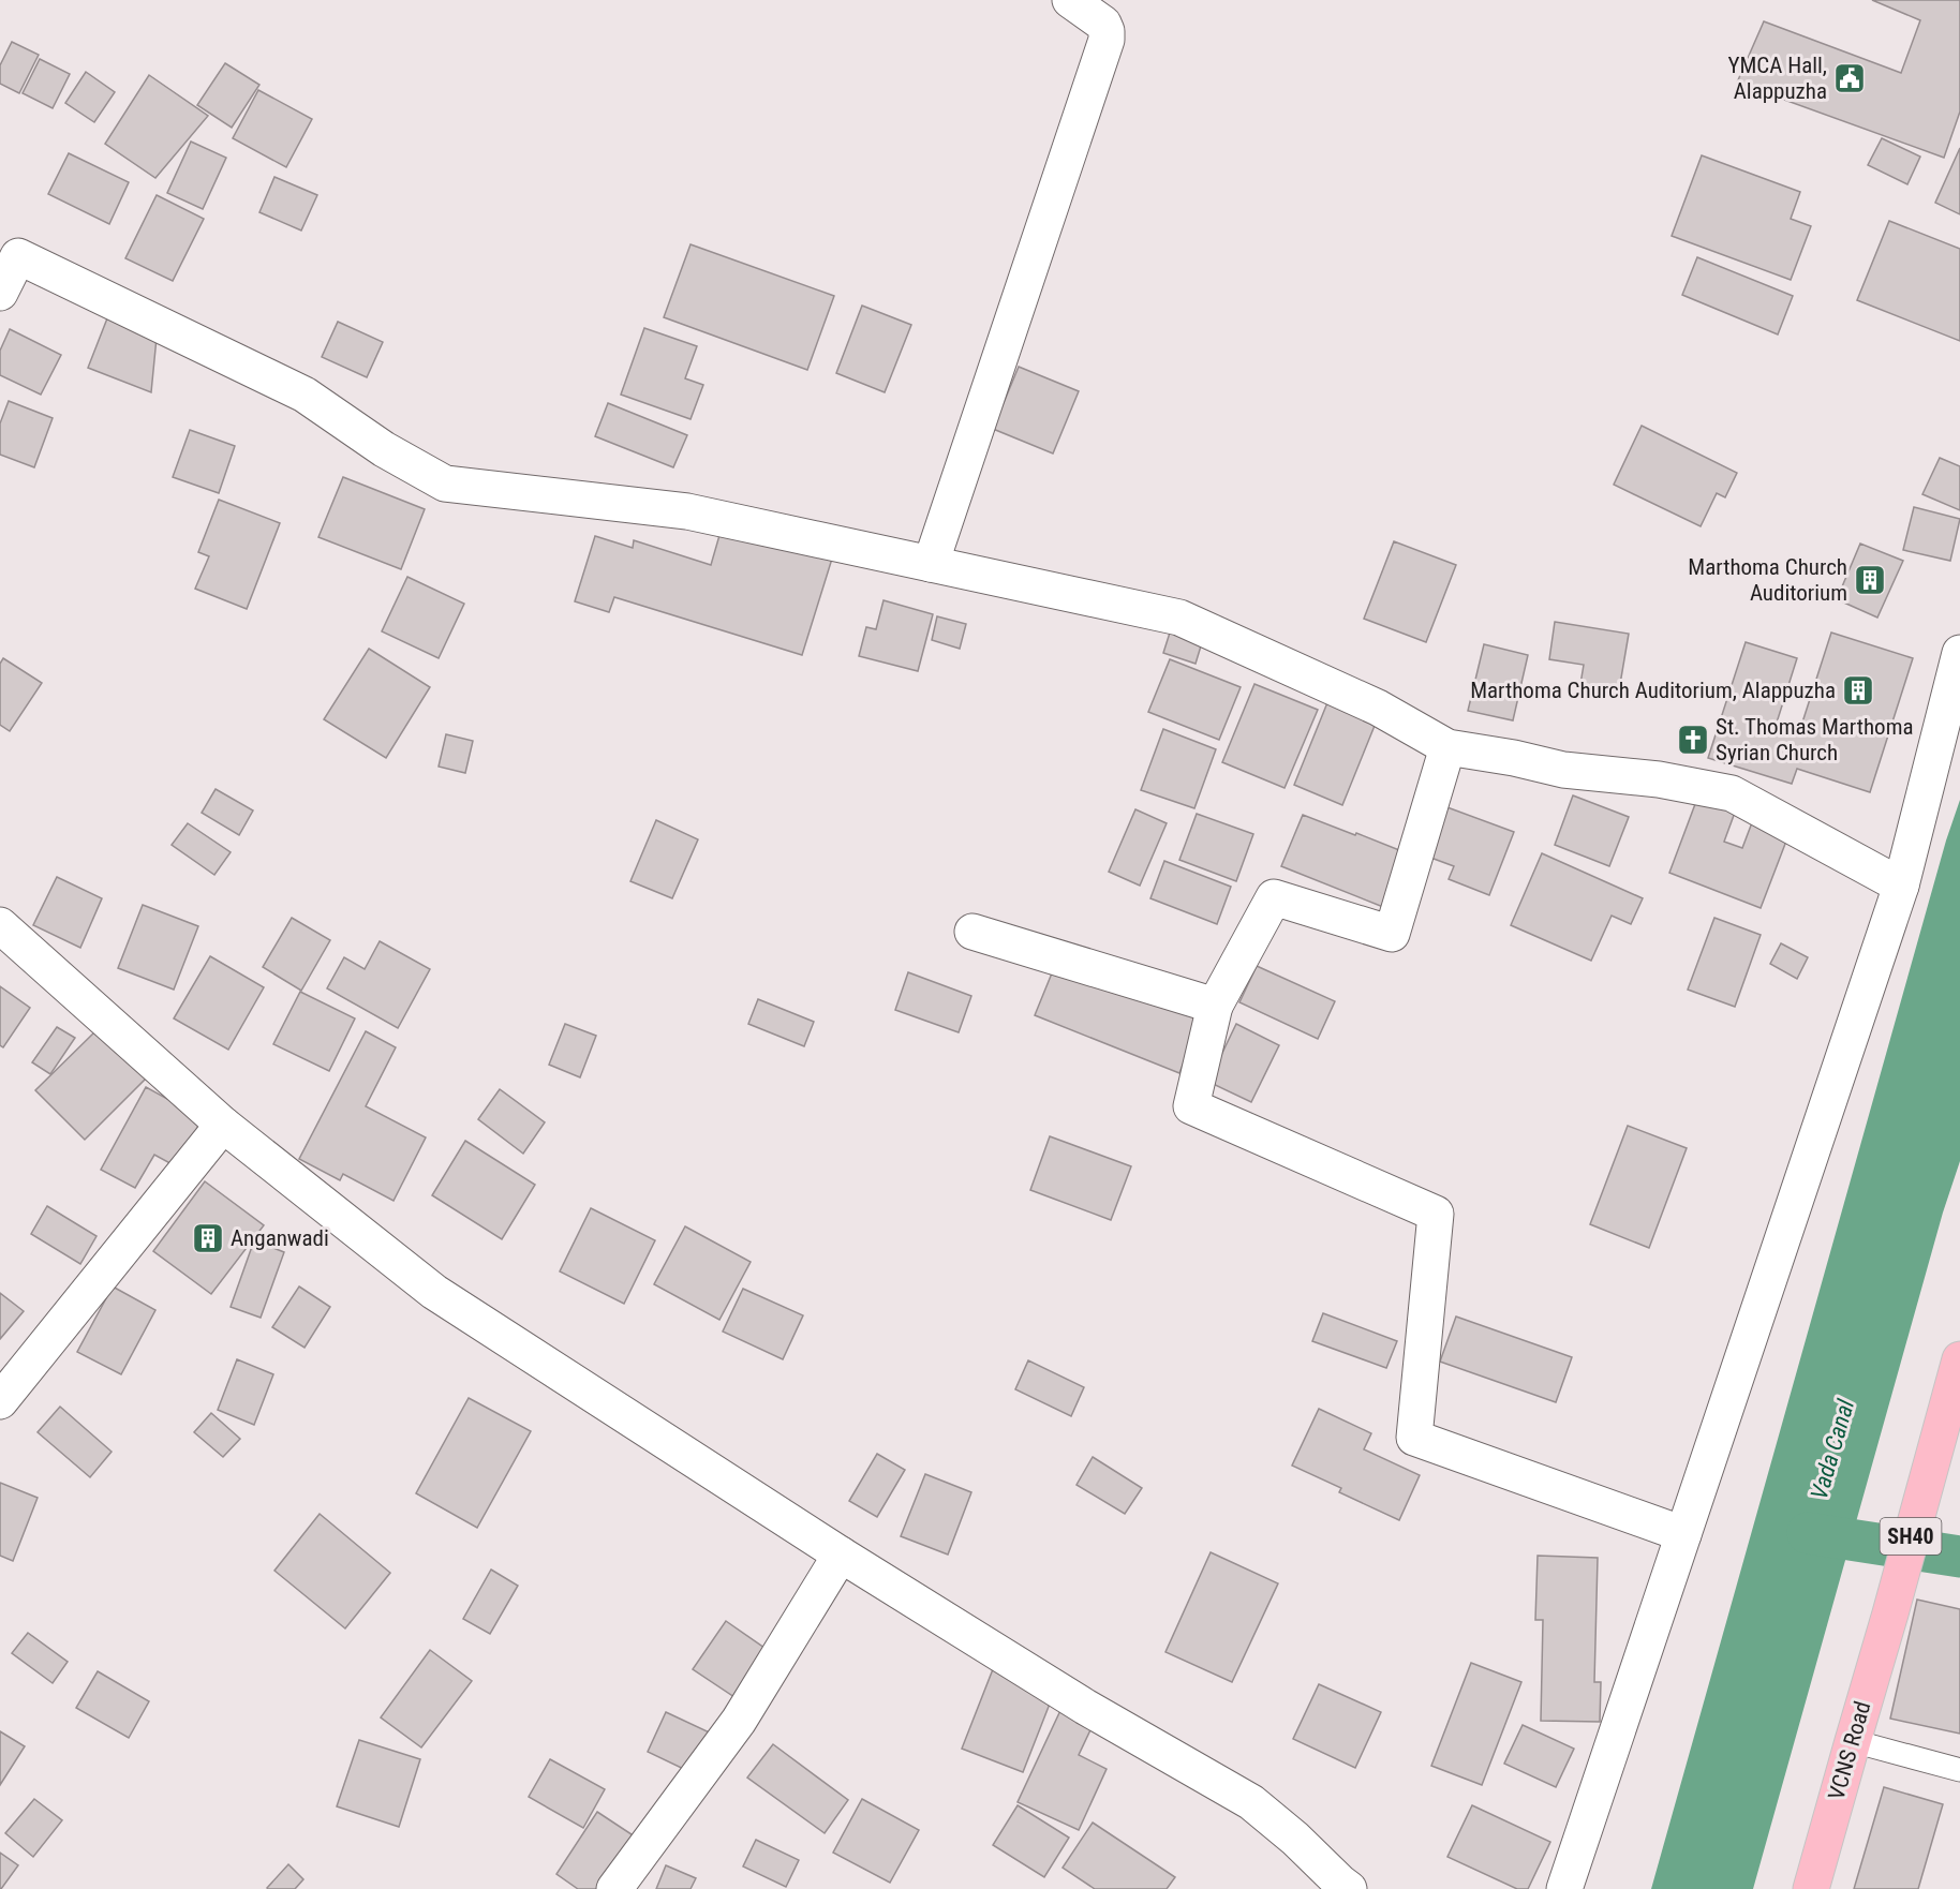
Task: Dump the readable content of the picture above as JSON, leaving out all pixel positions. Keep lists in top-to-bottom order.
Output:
{
  "streets": {
    "main road": ["SH40", "VCNS Road"]
  },
  "water": ["Vada Canal"],
  "places": {
    "public building": ["YMCA Hall, Alappuzha"],
    "building": ["Marthoma Church Auditorium", "Marthoma Church Auditorium, Alappuzha", "Anganwadi"],
    "church": ["St. Thomas Marthoma Syrian Church"]
  }
}
